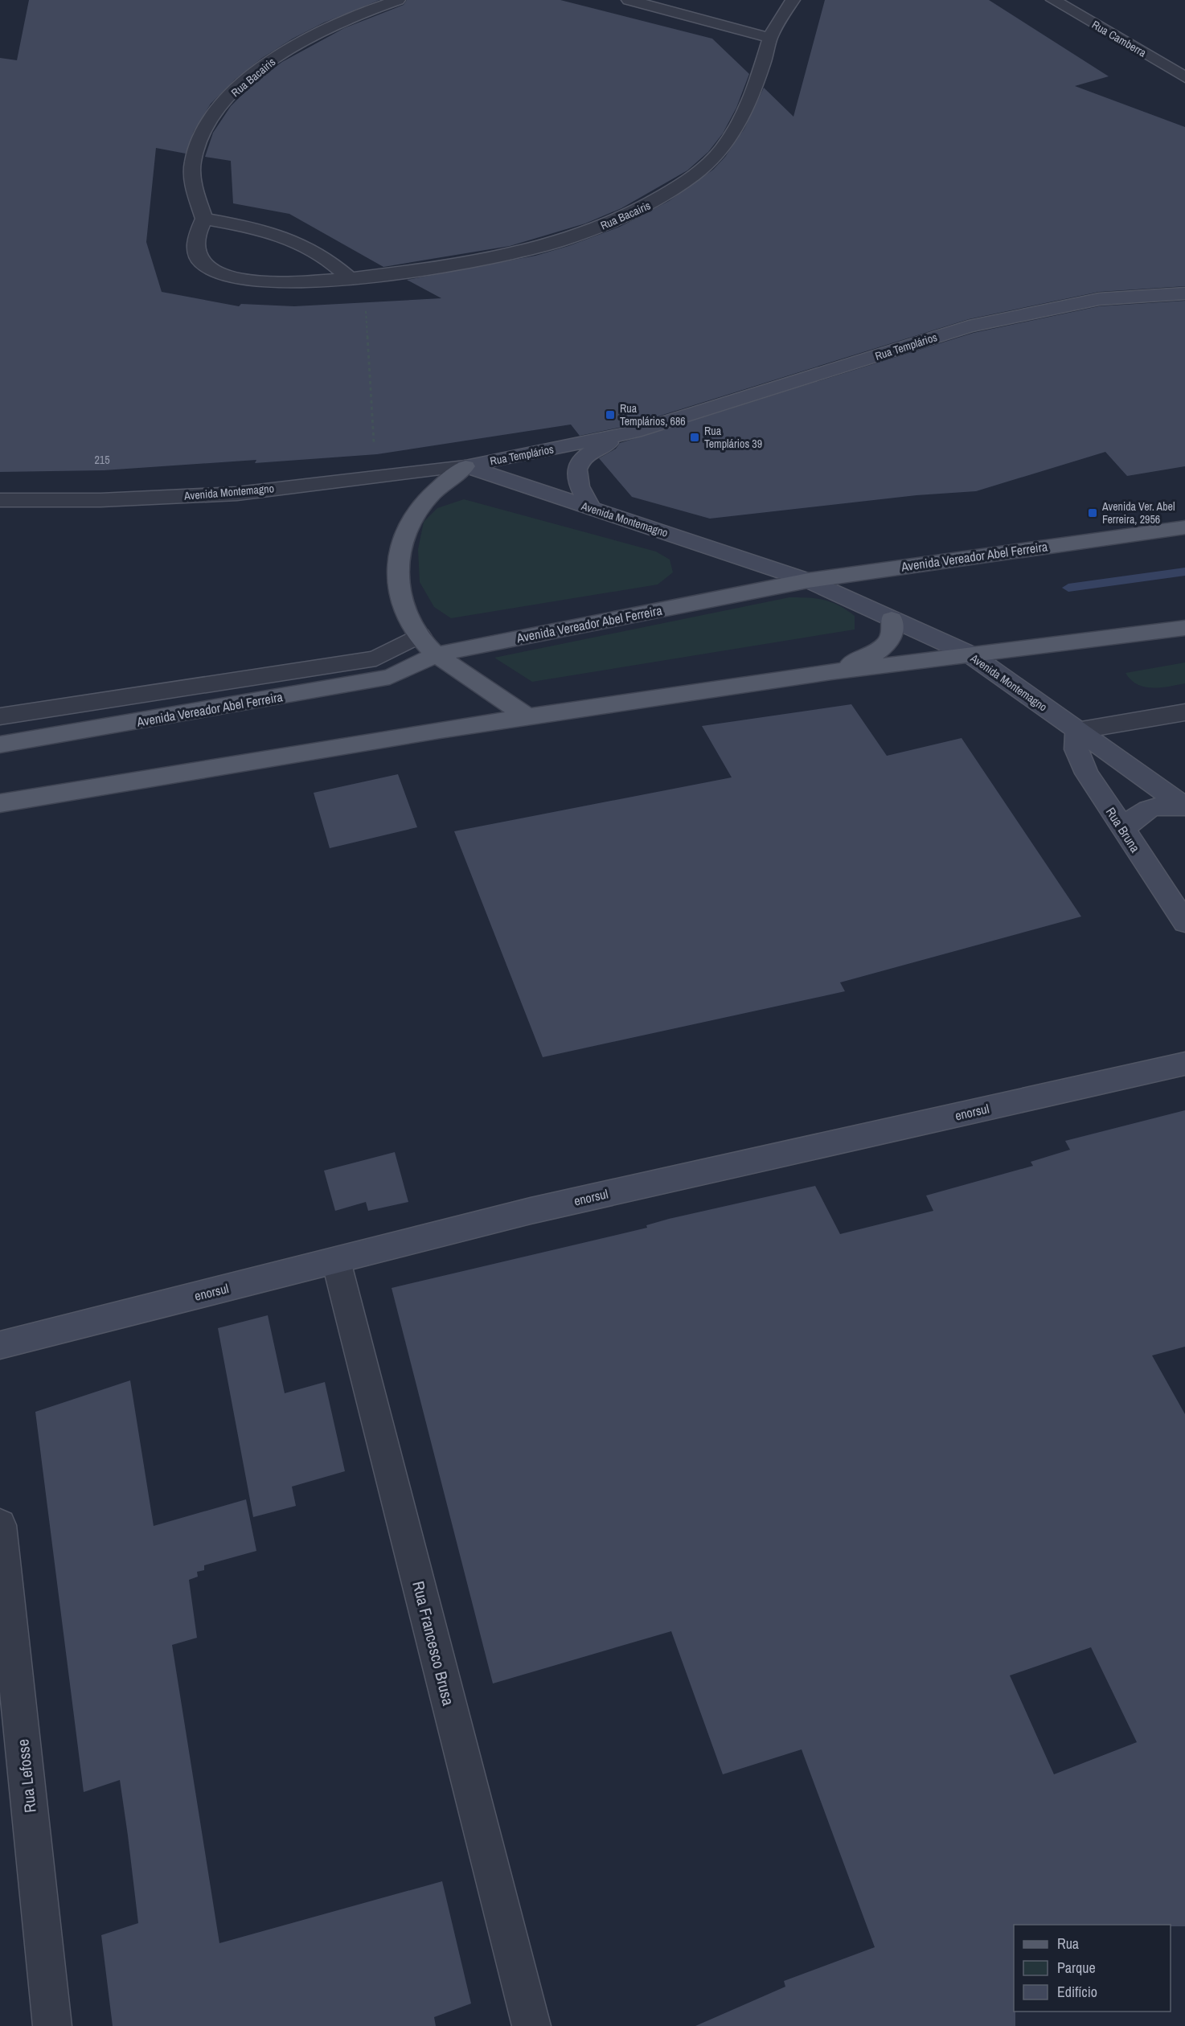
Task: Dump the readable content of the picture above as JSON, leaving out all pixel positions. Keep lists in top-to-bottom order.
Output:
{
  "streets": {
    "main road": ["Avenida Vereador Abel Ferreira"],
    "street": [
      "Rua Camberra",
      "Rua Bacairis",
      "Rua Templários",
      "Avenida Montemagno",
      "Rua Bruna",
      "enorsul",
      "Rua Francesco Brusa",
      "Rua Lefosse"
    ]
  },
  "crossings": [
    ["Rua Templários", "Avenida Montemagno"],
    ["Avenida Montemagno", "Avenida Vereador Abel Ferreira"],
    ["Avenida Montemagno", "Rua Bruna"],
    ["enorsul", "Rua Francesco Brusa"]
  ],
  "places": {
    "transit": ["Rua Templários, 686", "Rua Templários 39", "Avenida Ver. Abel Ferreira, 2956"]
  },
  "house_numbers": ["215"],
  "legend": ["Rua", "Parque", "Edifício"]
}
